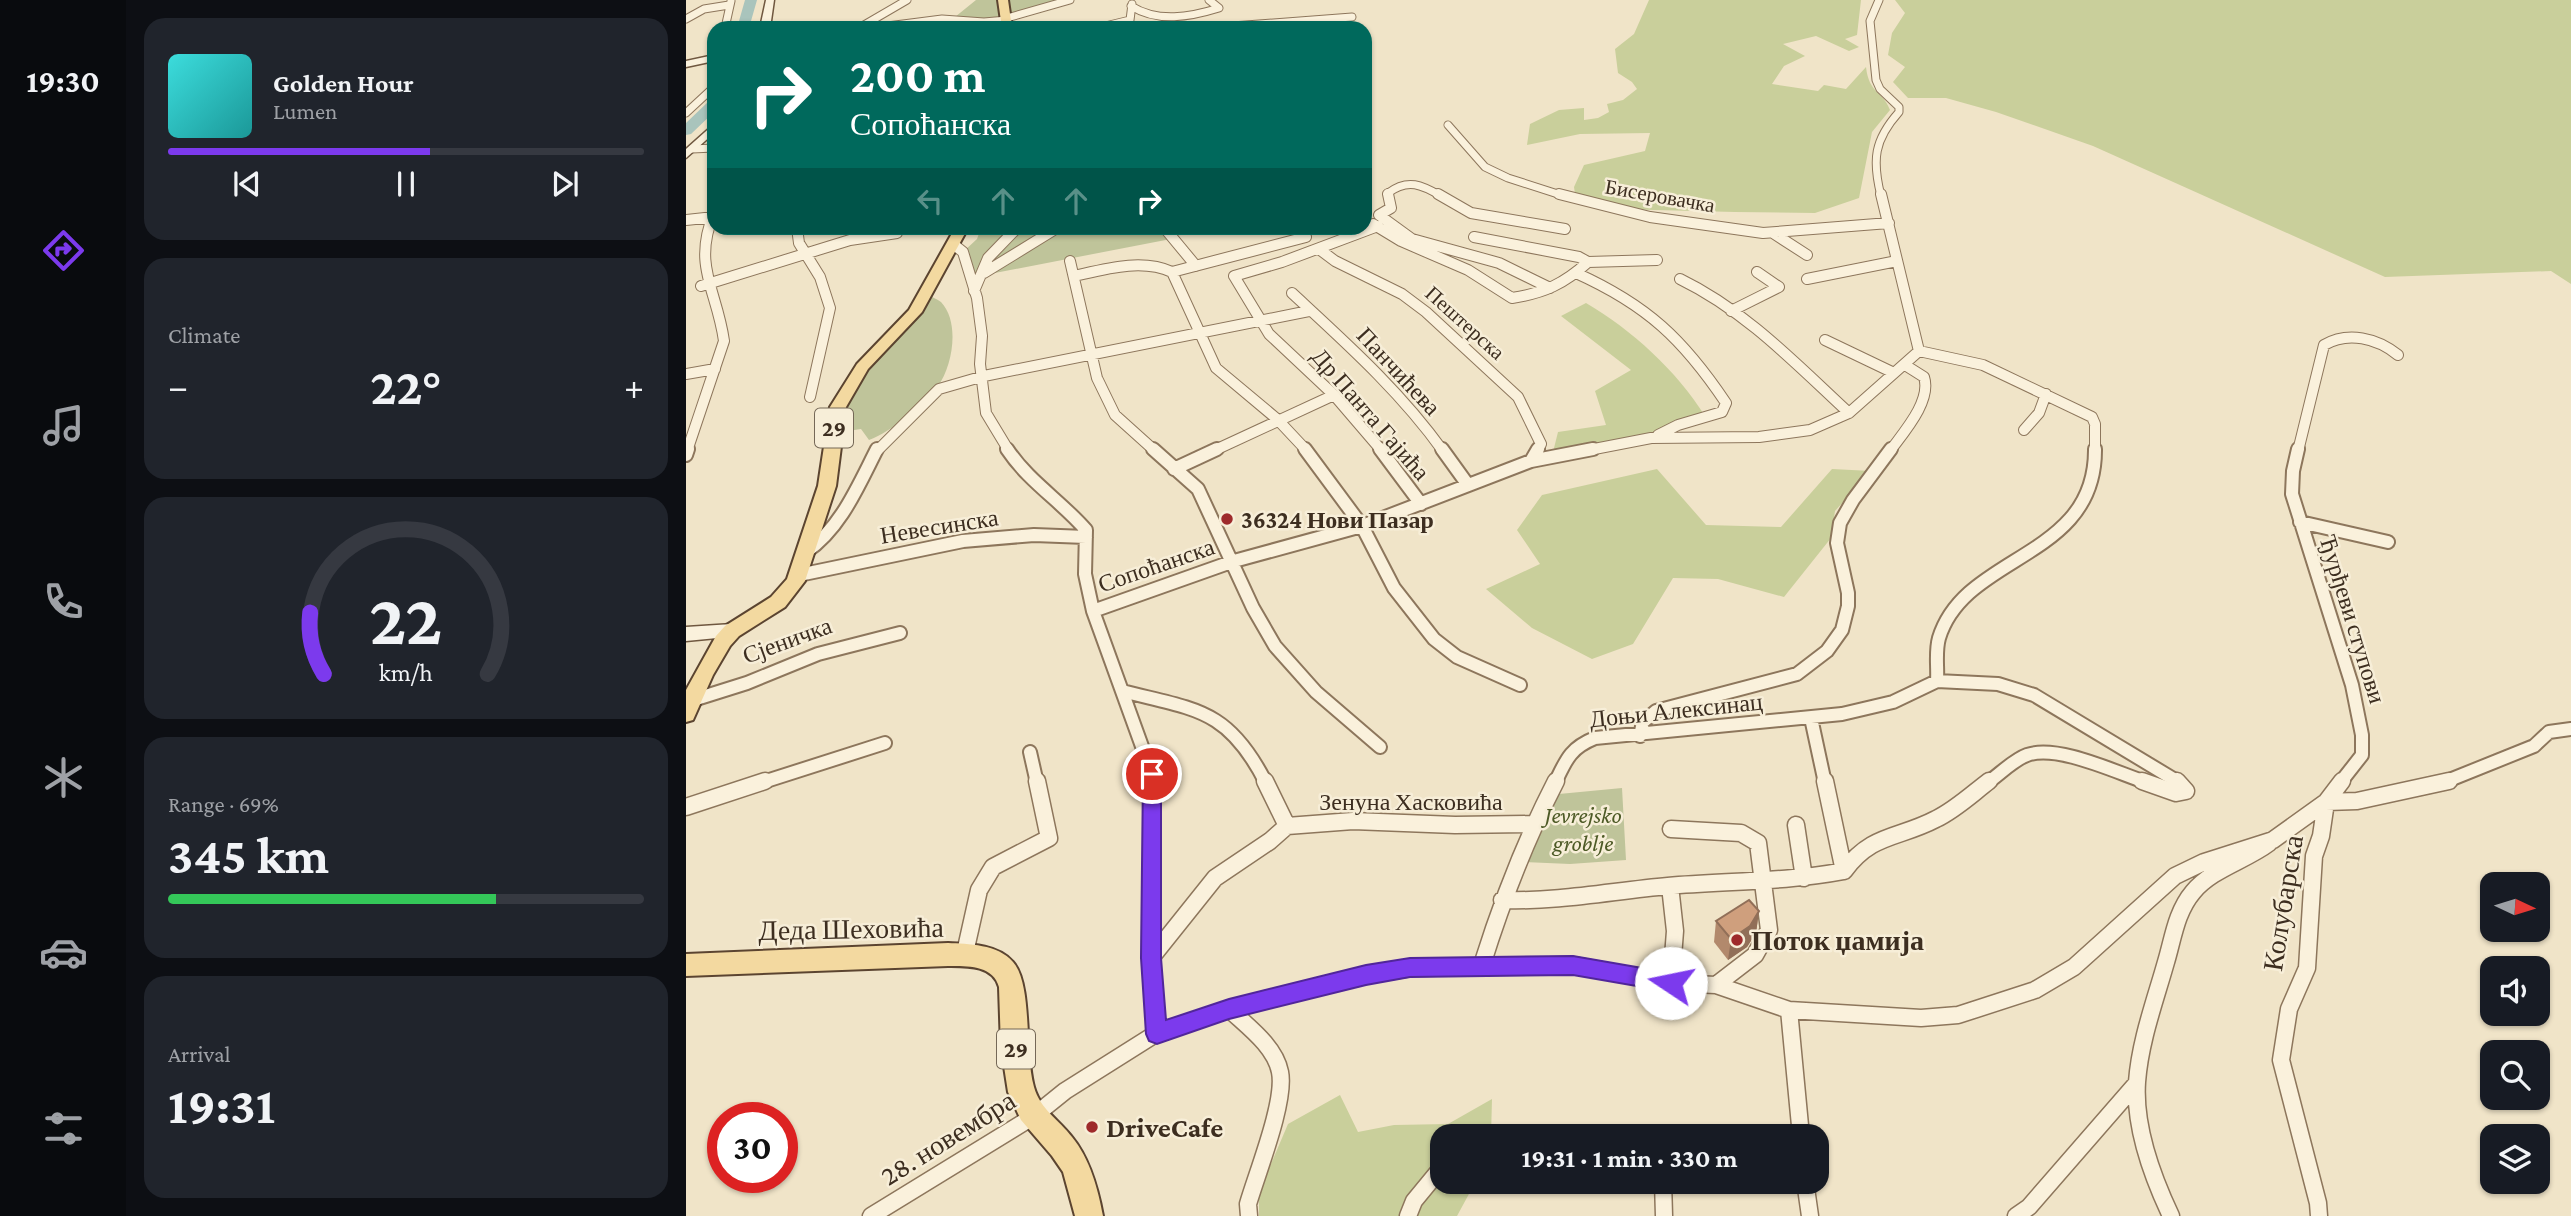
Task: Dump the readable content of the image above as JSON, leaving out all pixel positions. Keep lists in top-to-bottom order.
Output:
{
  "streets": {
    "main road": ["29", "Сјеничка", "Деда Шеховића"],
    "street": [
      "Бисеровачка",
      "Пештерска",
      "Панчићева",
      "Др Панта Гајића",
      "Невесинска",
      "Сопоћанска",
      "Ђурђеви ступови",
      "Доњи Алексинац",
      "Зенуна Хасковића",
      "Колубарска",
      "28. новембра"
    ]
  },
  "crossings": [
    ["Пештерска", "Др Панта Гајића"],
    ["Пештерска", "Сопоћанска"],
    ["Панчићева", "Др Панта Гајића"],
    ["Панчићева", "Сопоћанска"],
    ["Др Панта Гајића", "Сопоћанска"],
    ["29", "Невесинска"],
    ["29", "Сопоћанска"],
    ["29", "Сјеничка"],
    ["29", "Деда Шеховића"],
    ["29", "28. новембра"],
    ["Невесинска", "Сопоћанска"],
    ["Сопоћанска", "Ђурђеви ступови"],
    ["Сопоћанска", "Зенуна Хасковића"],
    ["Сопоћанска", "28. новембра"],
    ["Ђурђеви ступови", "Доњи Алексинац"],
    ["Ђурђеви ступови", "Колубарска"],
    ["Ђурђеви ступови", "28. новембра"],
    ["Доњи Алексинац", "Зенуна Хасковића"],
    ["Деда Шеховића", "28. новембра"]
  ],
  "parks": ["Jevrejsko groblje"],
  "places": ["36324 Нови Пазар", "Поток џамија", "DriveCafe"],
  "north": "right",
  "page": {
    "tabs": "19:30",
    "turn": ["200 m", "Сопоћанска"],
    "song": ["Golden Hour", "Lumen"],
    "tile": [
      "Climate",
      ["Range · 69%", "345 km"],
      ["Arrival", "19:31"]
    ],
    "heat": ["−", "22°", "+"],
    "limit": "30",
    "trip": "19:31 · 1 min · 330 m",
    "gauge": ["22", "km/h"]
  }
}
